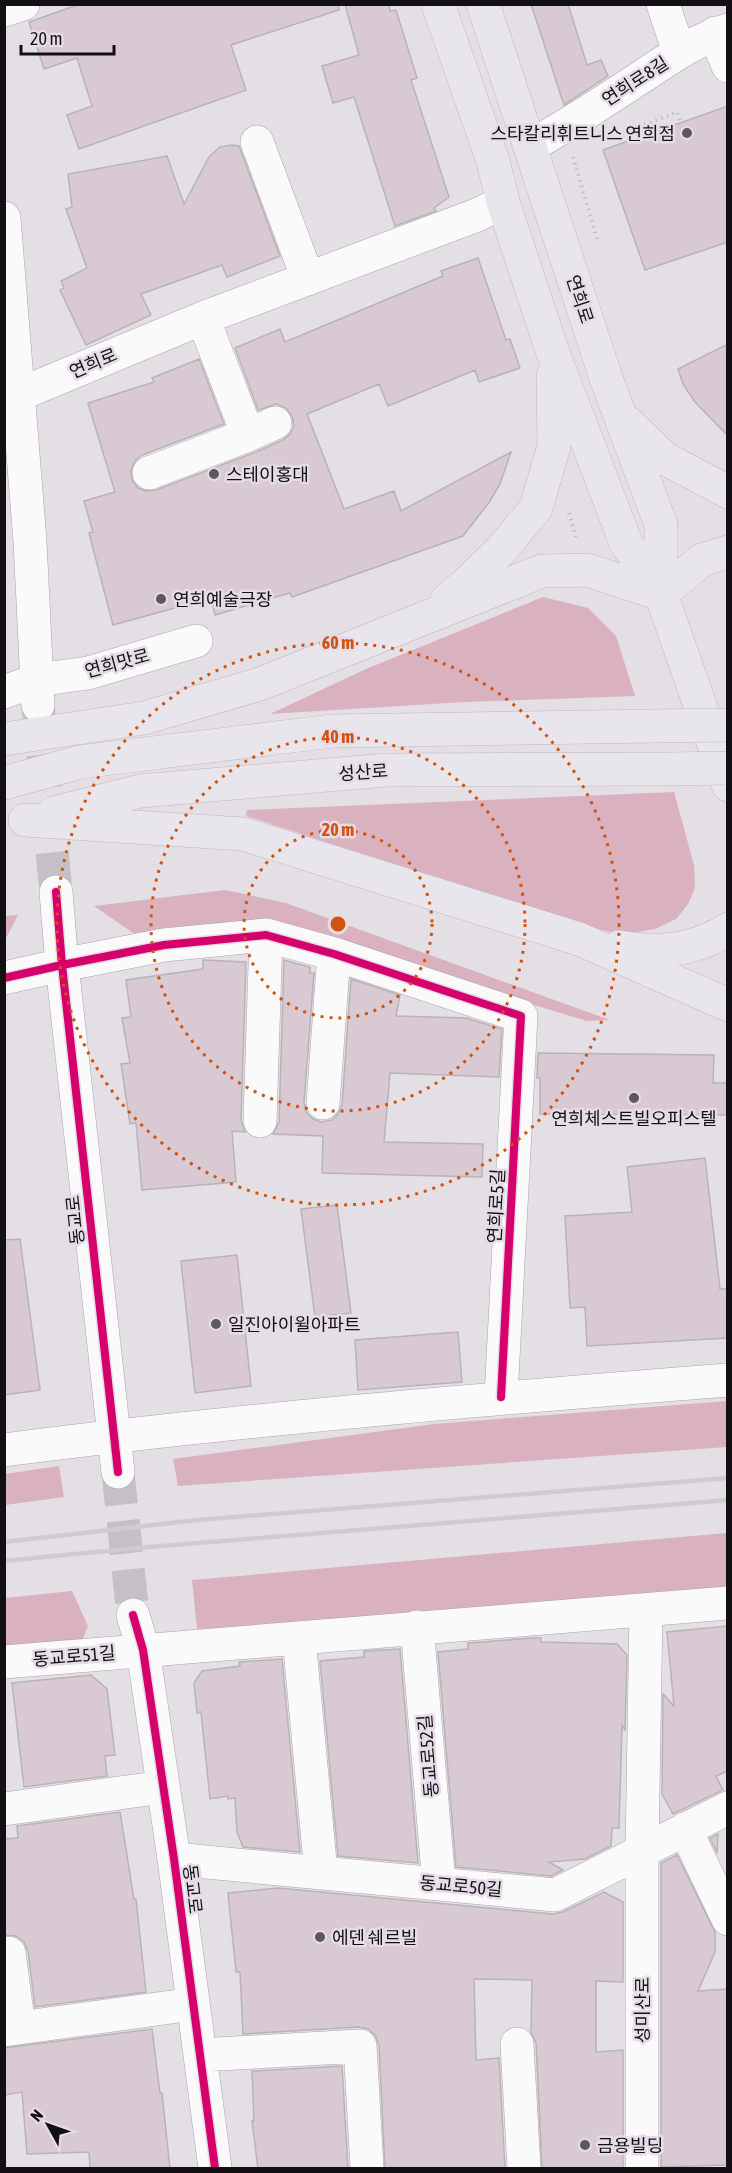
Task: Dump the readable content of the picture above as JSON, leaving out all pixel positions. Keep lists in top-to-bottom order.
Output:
{
  "streets": {
    "main road": ["연희로", "성산로"],
    "street": [
      "연희로8길",
      "연희맛로",
      "연희로5길",
      "동교로",
      "동교로51길",
      "동교로52길",
      "동교로50길",
      "성미산로"
    ]
  },
  "crossings": [
    ["연희로8길", "연희로"],
    ["동교로", "동교로51길"],
    ["동교로", "동교로50길"],
    ["동교로52길", "동교로50길"],
    ["동교로50길", "성미산로"]
  ],
  "places": [
    "스타칼리휘트니스 연희점",
    "스테이홍대",
    "연희예술극장",
    "연희체스트빌오피스텔",
    "일진아이윌아파트",
    "에덴 쉐르빌",
    "금용빌딩"
  ],
  "scale_bar": "20 m",
  "north": "top left",
  "rings": ["60 m", "40 m", "20 m"]
}
